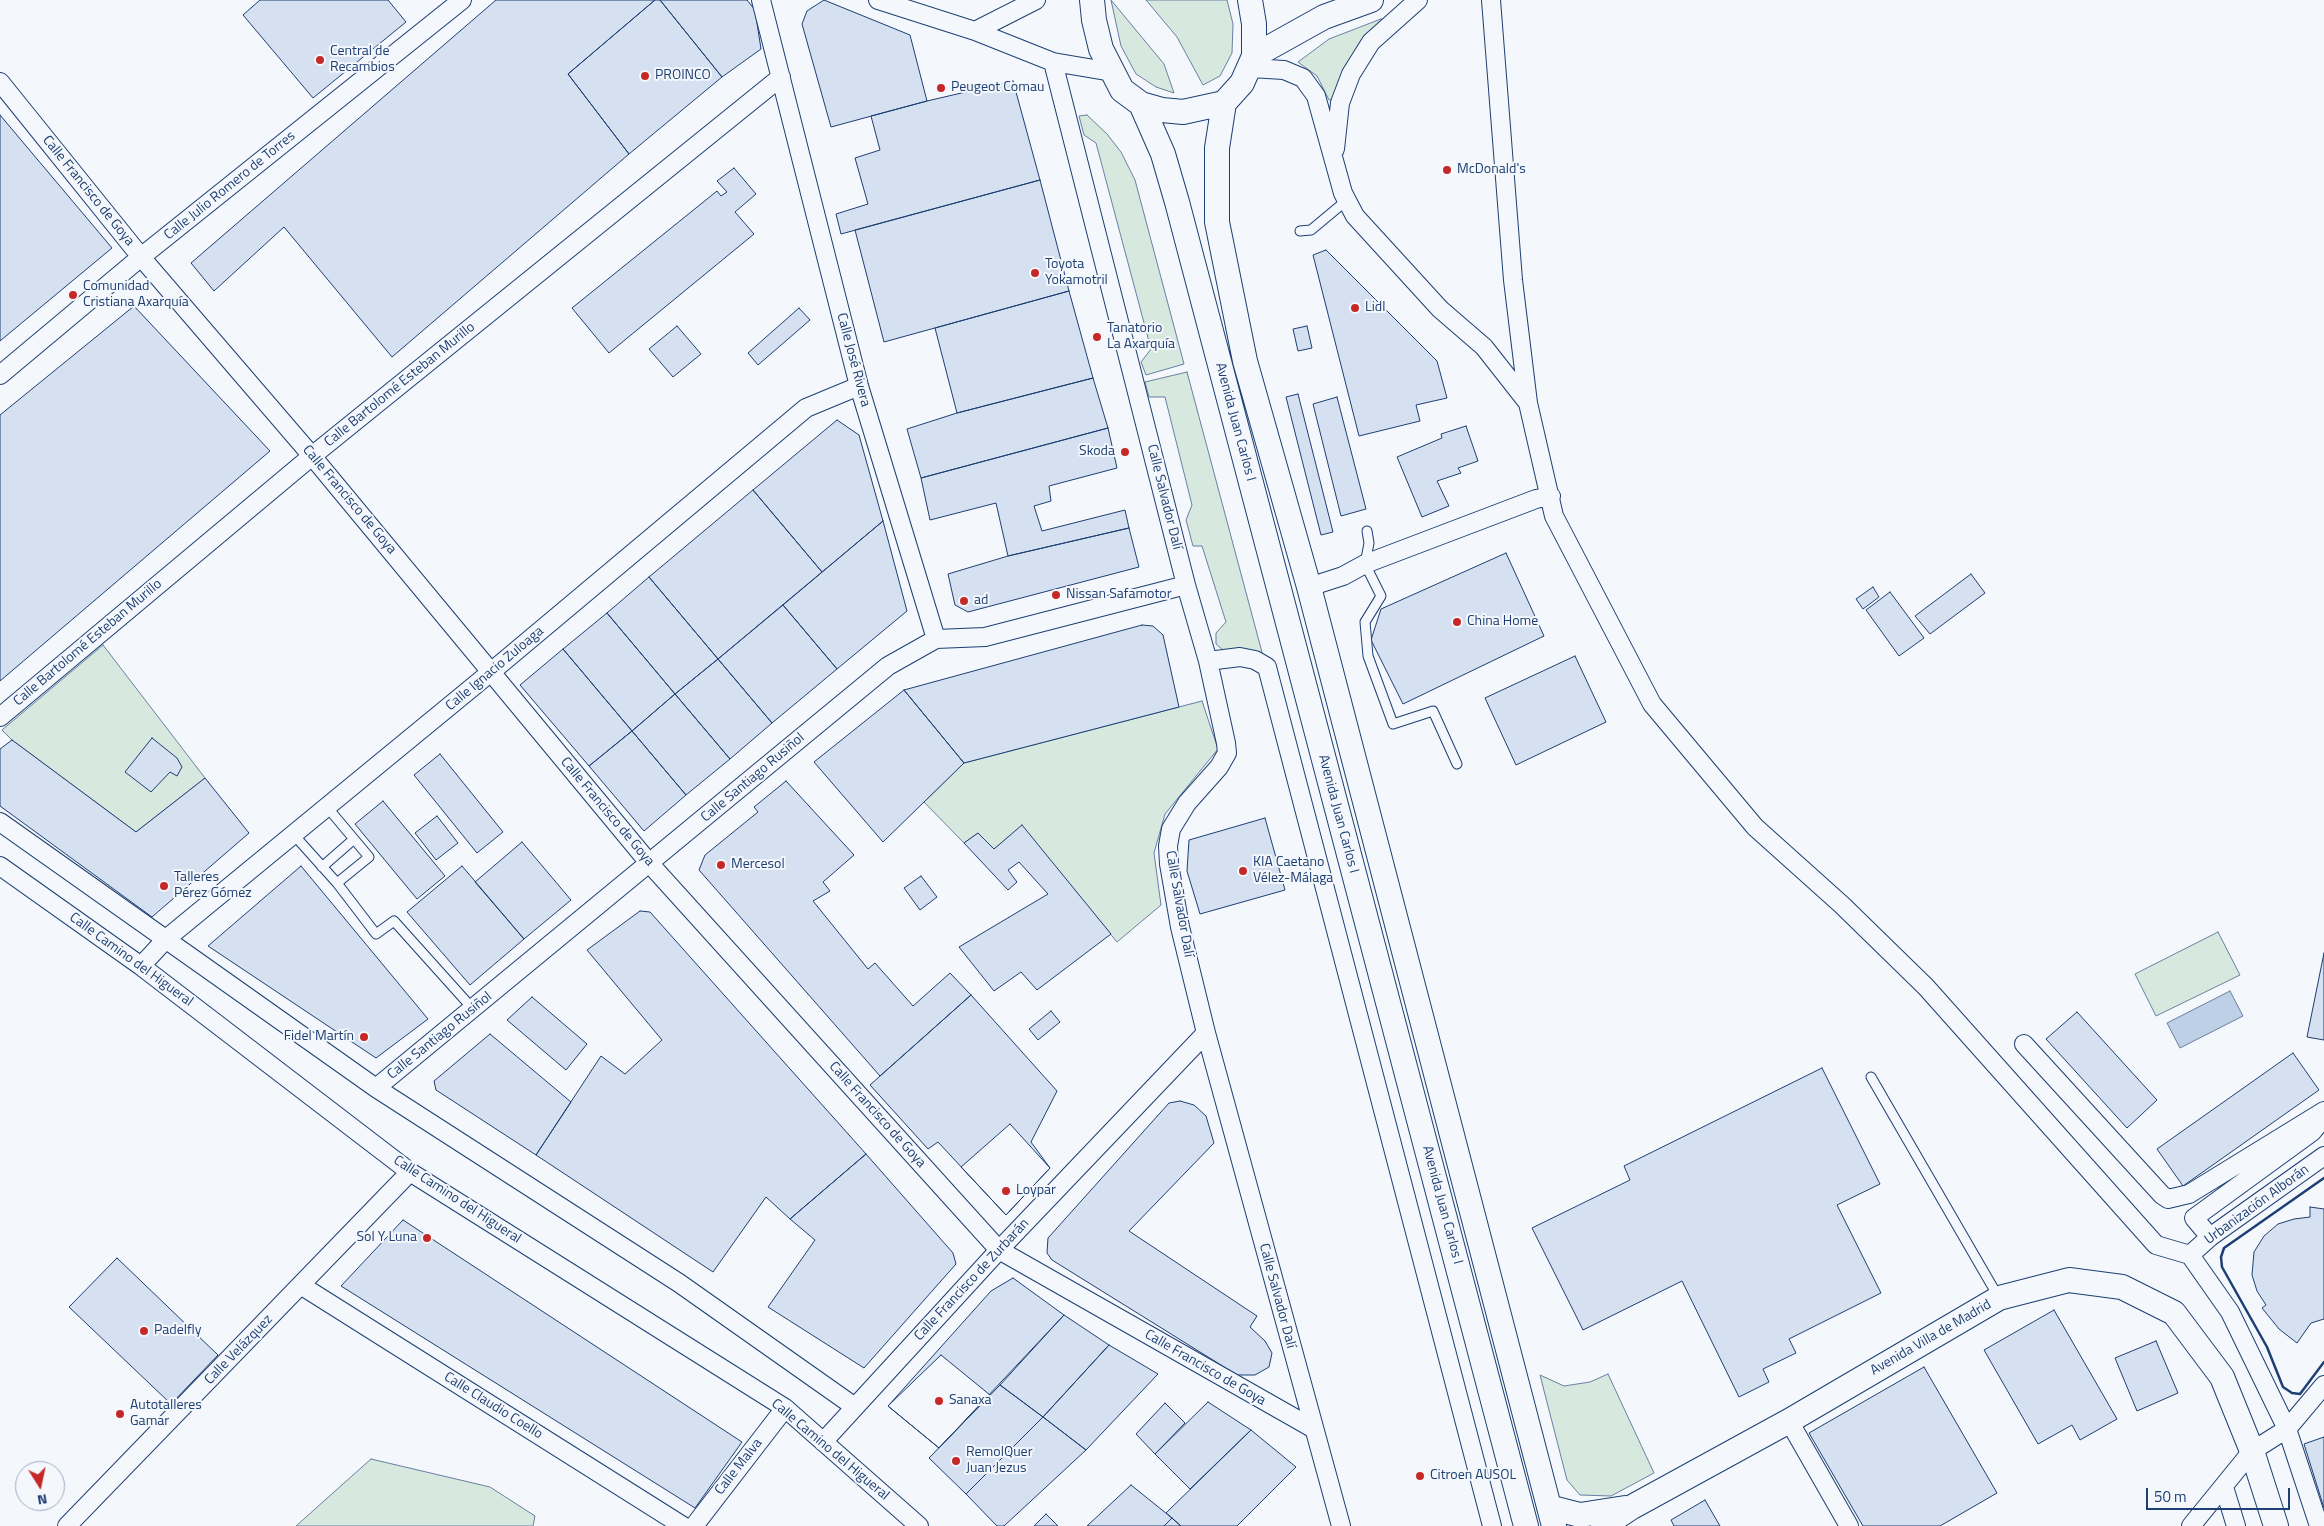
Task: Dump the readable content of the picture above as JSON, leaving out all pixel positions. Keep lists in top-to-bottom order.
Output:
{
  "streets": {
    "street": [
      "Calle Julio Romero de Torres",
      "Calle Francisco de Goya",
      "Calle José Rivera",
      "Calle Bartolomé Esteban Murillo",
      "Avenida Juan Carlos I",
      "Calle Salvador Dalí",
      "Calle Ignacio Zuloaga",
      "Calle Santiago Rusiñol",
      "Calle Camino del Higueral",
      "Urbanización Alborán",
      "Calle Francisco de Zurbarán",
      "Avenida Villa de Madrid",
      "Calle Velázquez",
      "Calle Claudio Coello",
      "Calle Malva"
    ]
  },
  "crossings": [
    ["Calle Julio Romero de Torres", "Calle Francisco de Goya"],
    ["Calle Francisco de Goya", "Calle Bartolomé Esteban Murillo"],
    ["Calle Francisco de Goya", "Calle Salvador Dalí"],
    ["Calle Francisco de Goya", "Calle Ignacio Zuloaga"],
    ["Calle Francisco de Goya", "Calle Santiago Rusiñol"],
    ["Calle Francisco de Goya", "Calle Francisco de Zurbarán"],
    ["Calle José Rivera", "Calle Bartolomé Esteban Murillo"],
    ["Calle José Rivera", "Calle Ignacio Zuloaga"],
    ["Calle José Rivera", "Calle Santiago Rusiñol"],
    ["Calle Salvador Dalí", "Calle Santiago Rusiñol"],
    ["Calle Salvador Dalí", "Calle Francisco de Zurbarán"],
    ["Calle Ignacio Zuloaga", "Calle Camino del Higueral"],
    ["Calle Camino del Higueral", "Calle Francisco de Zurbarán"],
    ["Calle Camino del Higueral", "Calle Velázquez"],
    ["Calle Camino del Higueral", "Calle Malva"],
    ["Calle Velázquez", "Calle Claudio Coello"]
  ],
  "places": [
    "Central de Recambios",
    "PROINCO",
    "Peugeot Comau",
    "McDonald's",
    "Toyota Yokamotril",
    "Comunidad Cristiana Axarquía",
    "Lidl",
    "Tanatorio La Axarquía",
    "Skoda",
    "Nissan Safamotor",
    "ad",
    "China Home",
    "Mercesol",
    "KIA Caetano Vélez-Málaga",
    "Talleres Pérez Gómez",
    "Fidel Martín",
    "Loypar",
    "Sol Y Luna",
    "Padelfly",
    "Sanaxa",
    "Autotalleres Gamar",
    "RemolQuer Juan Jezus",
    "Citroen AUSOL"
  ],
  "scale_bar": "50 m",
  "north": "bottom"
}
